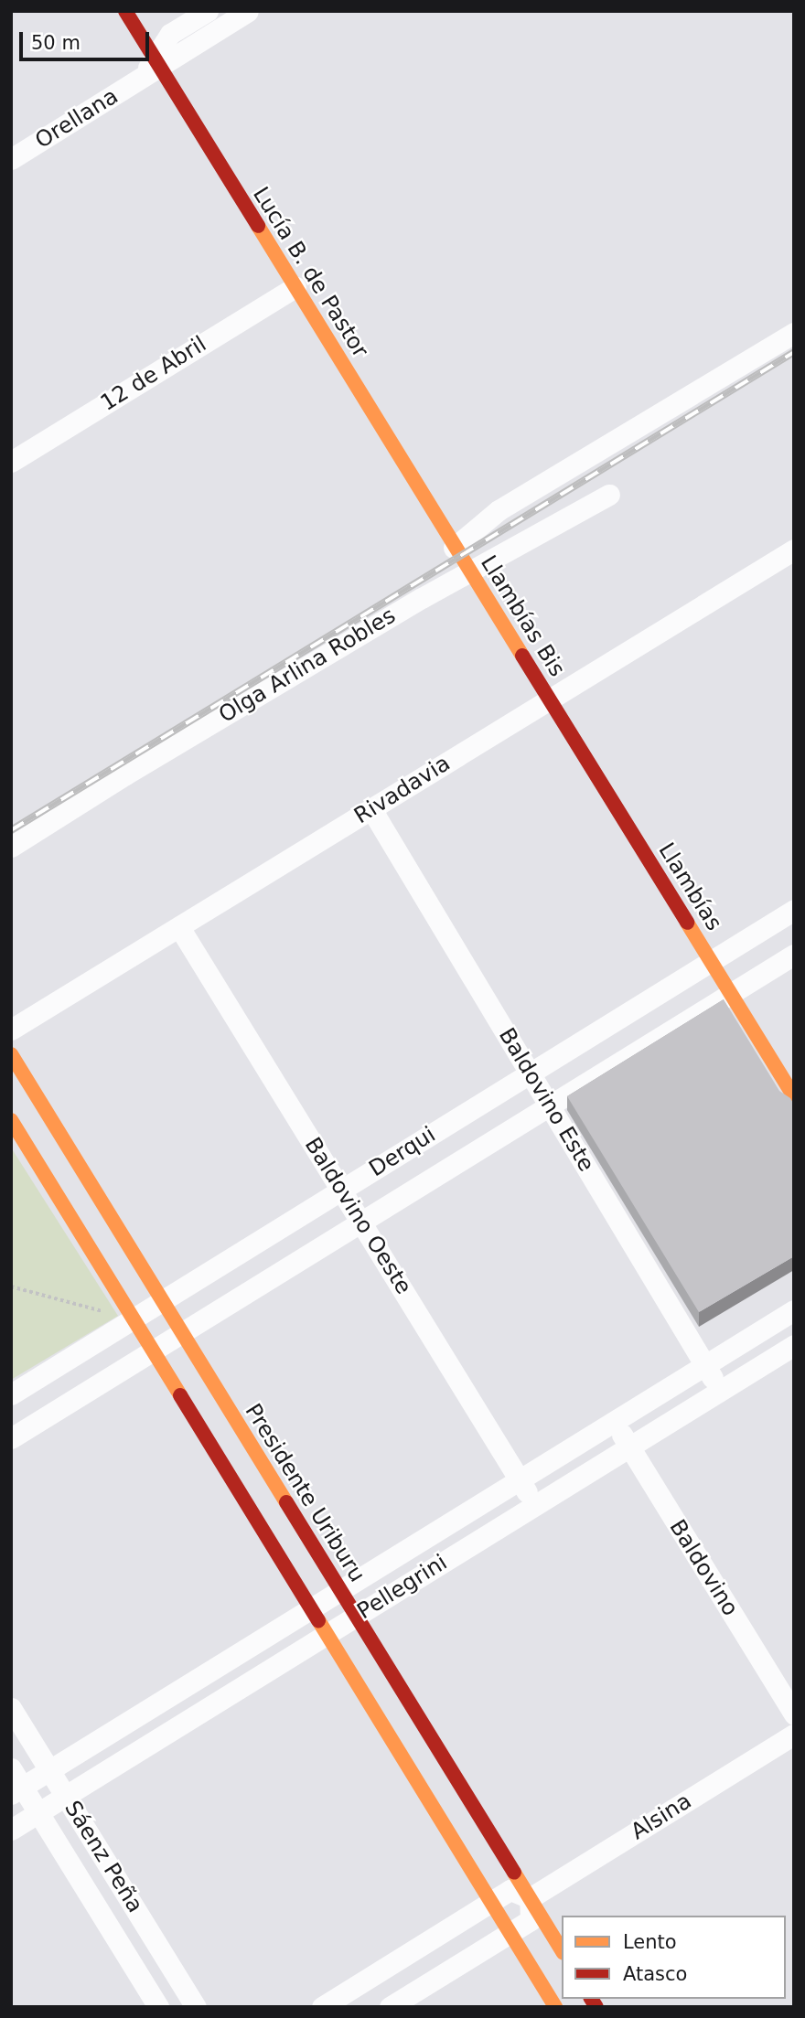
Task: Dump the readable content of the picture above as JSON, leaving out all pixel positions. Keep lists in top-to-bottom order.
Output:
{
  "streets": {
    "street": [
      "Orellana",
      "Lucía B. de Pastor",
      "12 de Abril",
      "Llambías Bis",
      "Olga Arlina Robles",
      "Rivadavia",
      "Llambías",
      "Baldovino Este",
      "Derqui",
      "Baldovino Oeste",
      "Presidente Uriburu",
      "Baldovino",
      "Pellegrini",
      "Alsina",
      "Sáenz Peña"
    ]
  },
  "crossings": [
    ["Orellana", "Lucía B. de Pastor"],
    ["Lucía B. de Pastor", "12 de Abril"],
    ["Lucía B. de Pastor", "Llambías Bis"],
    ["Lucía B. de Pastor", "Olga Arlina Robles"],
    ["Llambías Bis", "Olga Arlina Robles"],
    ["Llambías Bis", "Rivadavia"],
    ["Llambías Bis", "Llambías"],
    ["Rivadavia", "Llambías"],
    ["Rivadavia", "Baldovino Este"],
    ["Rivadavia", "Baldovino Oeste"],
    ["Llambías", "Derqui"],
    ["Baldovino Este", "Derqui"],
    ["Baldovino Este", "Pellegrini"],
    ["Derqui", "Baldovino Oeste"],
    ["Derqui", "Presidente Uriburu"],
    ["Baldovino Oeste", "Pellegrini"],
    ["Presidente Uriburu", "Pellegrini"],
    ["Presidente Uriburu", "Alsina"],
    ["Baldovino", "Pellegrini"],
    ["Pellegrini", "Sáenz Peña"]
  ],
  "legend": ["Lento", "Atasco"],
  "scale_bar": "50 m"
}
